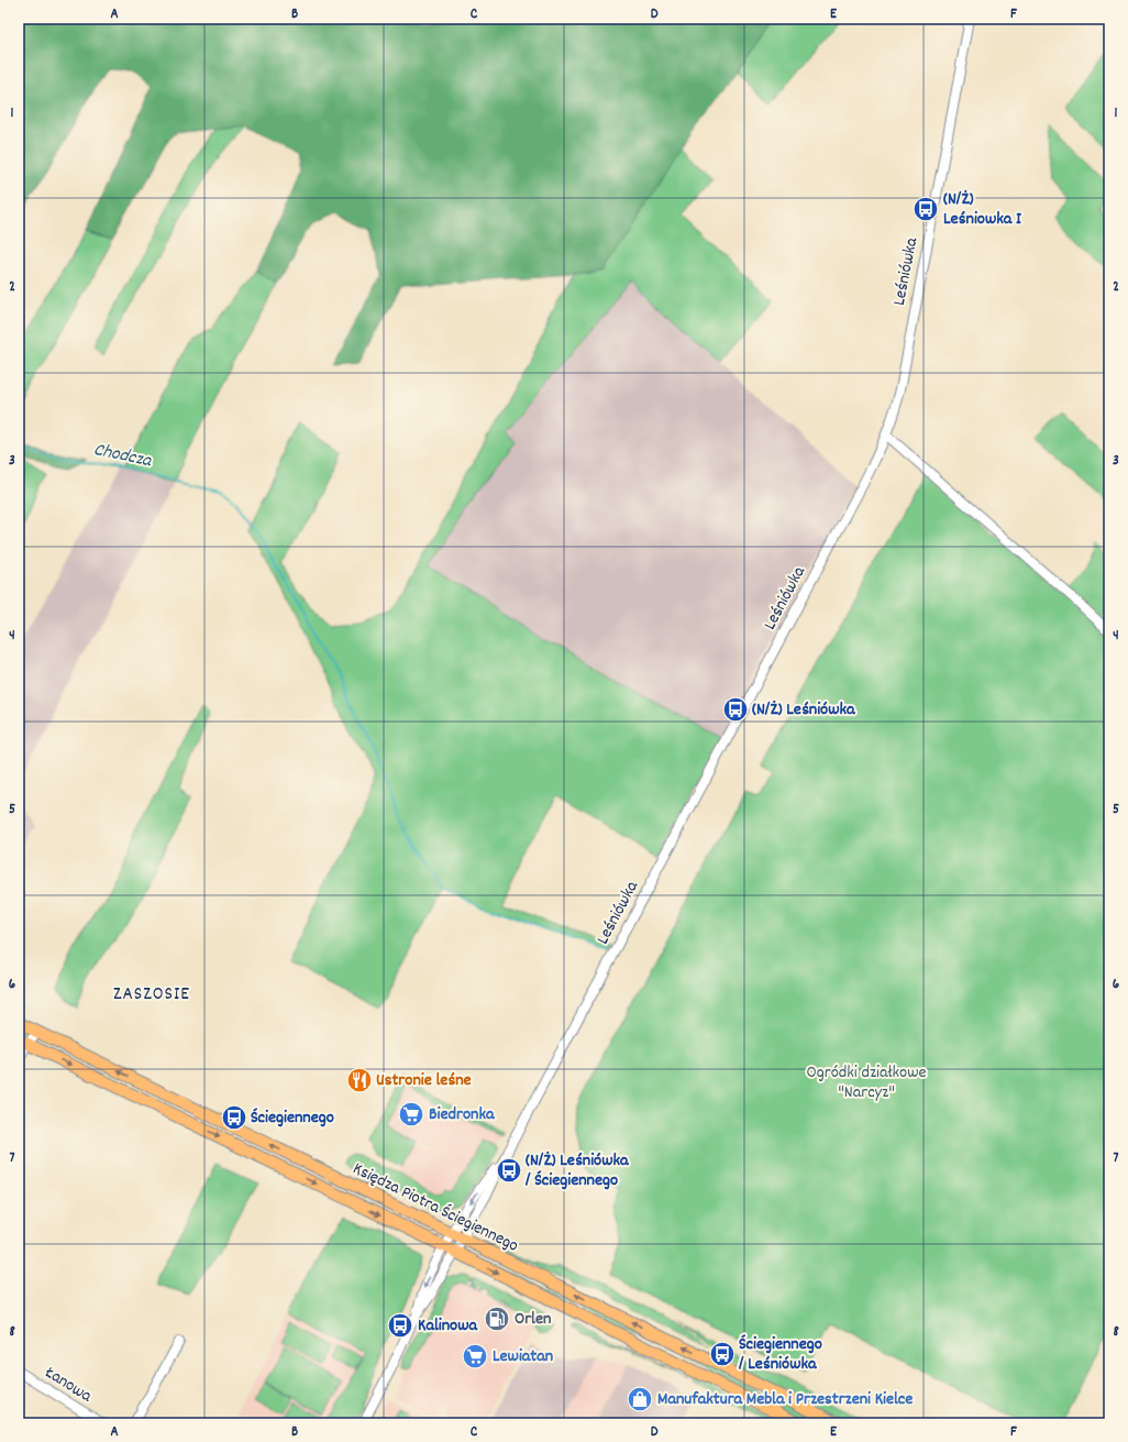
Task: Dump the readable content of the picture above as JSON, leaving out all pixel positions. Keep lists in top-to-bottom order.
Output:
{
  "streets": {
    "main road": ["Księdza Piotra Ściegiennego"],
    "street": ["Leśniówka", "Łanowa"]
  },
  "crossings": [
    ["Leśniówka", "Księdza Piotra Ściegiennego"]
  ],
  "districts": ["ZASZOSIE"],
  "water": ["Chodcza"],
  "parks": ["Ogródki działkowe \"Narcyz\""],
  "places": {
    "bus stop": [
      "(N/Ż) Leśniowka I",
      "(N/Ż) Leśniówka",
      "Ściegiennego",
      "(N/Ż) Leśniówka / Ściegiennego",
      "Kalinowa",
      "Ściegiennego / Leśniówka"
    ],
    "restaurant": ["Ustronie leśne"],
    "supermarket": ["Biedronka", "Lewiatan"],
    "fuel station": ["Orlen"],
    "shop": ["Manufaktura Mebla i Przestrzeni Kielce"]
  },
  "grid": {
    "columns": [
      "A",
      "B",
      "C",
      "D",
      "E",
      "F"
    ],
    "rows": [
      "1",
      "2",
      "3",
      "4",
      "5",
      "6",
      "7",
      "8"
    ]
  }
}
